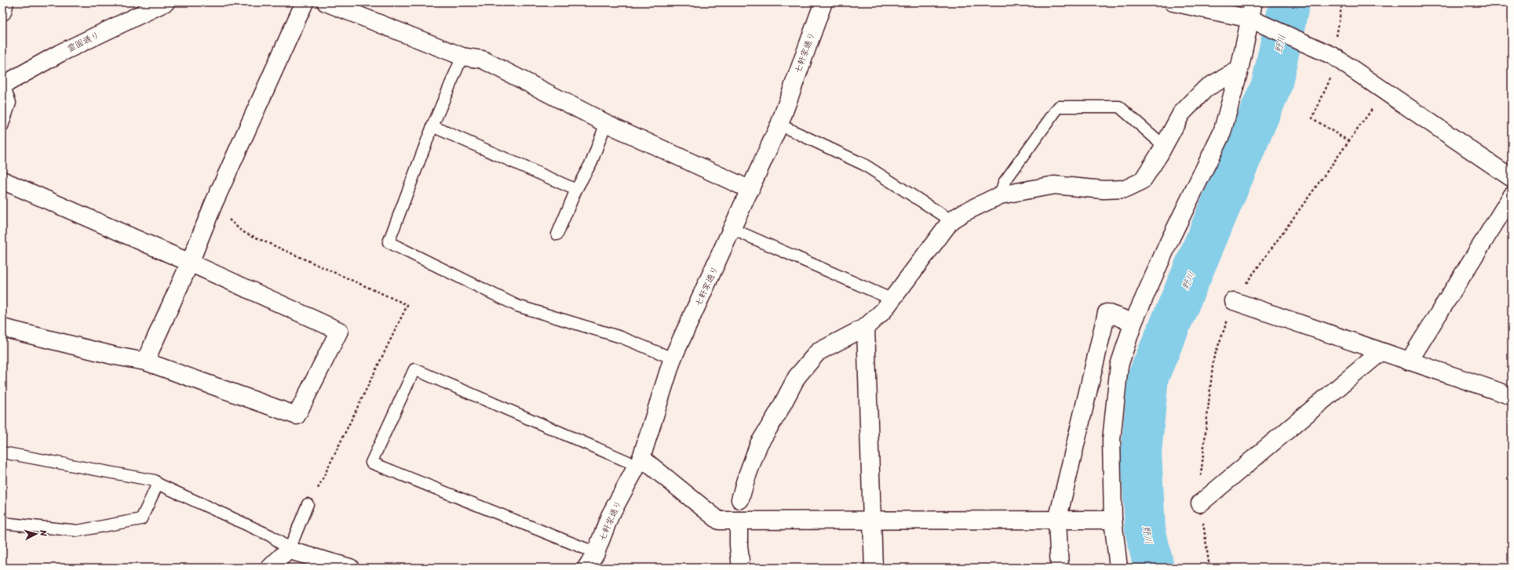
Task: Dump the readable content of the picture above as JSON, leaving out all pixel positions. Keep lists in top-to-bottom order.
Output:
{
  "streets": {
    "street": ["霊園通り", "七軒家通り"]
  },
  "water": ["野川"],
  "north": "right"
}
